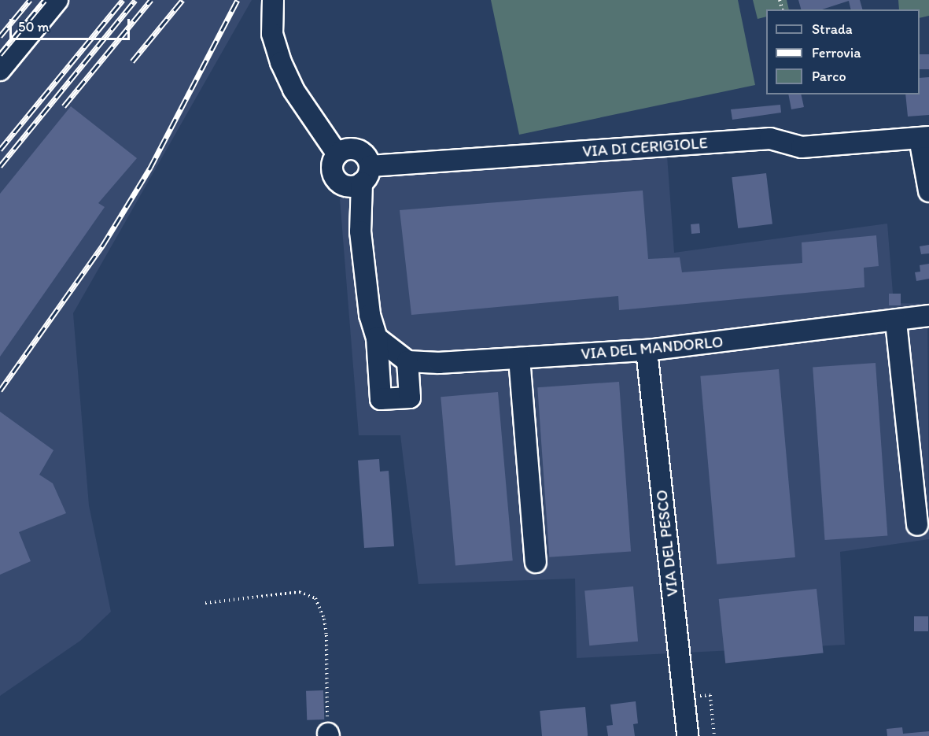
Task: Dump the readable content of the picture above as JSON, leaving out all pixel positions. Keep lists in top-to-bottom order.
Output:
{
  "streets": {
    "street": ["VIA DI CERIGIOLE", "VIA DEL MANDORLO", "VIA DEL PESCO"]
  },
  "crossings": [
    ["VIA DEL MANDORLO", "VIA DEL PESCO"]
  ],
  "legend": ["Strada", "Ferrovia", "Parco"],
  "scale_bar": "50 m"
}
